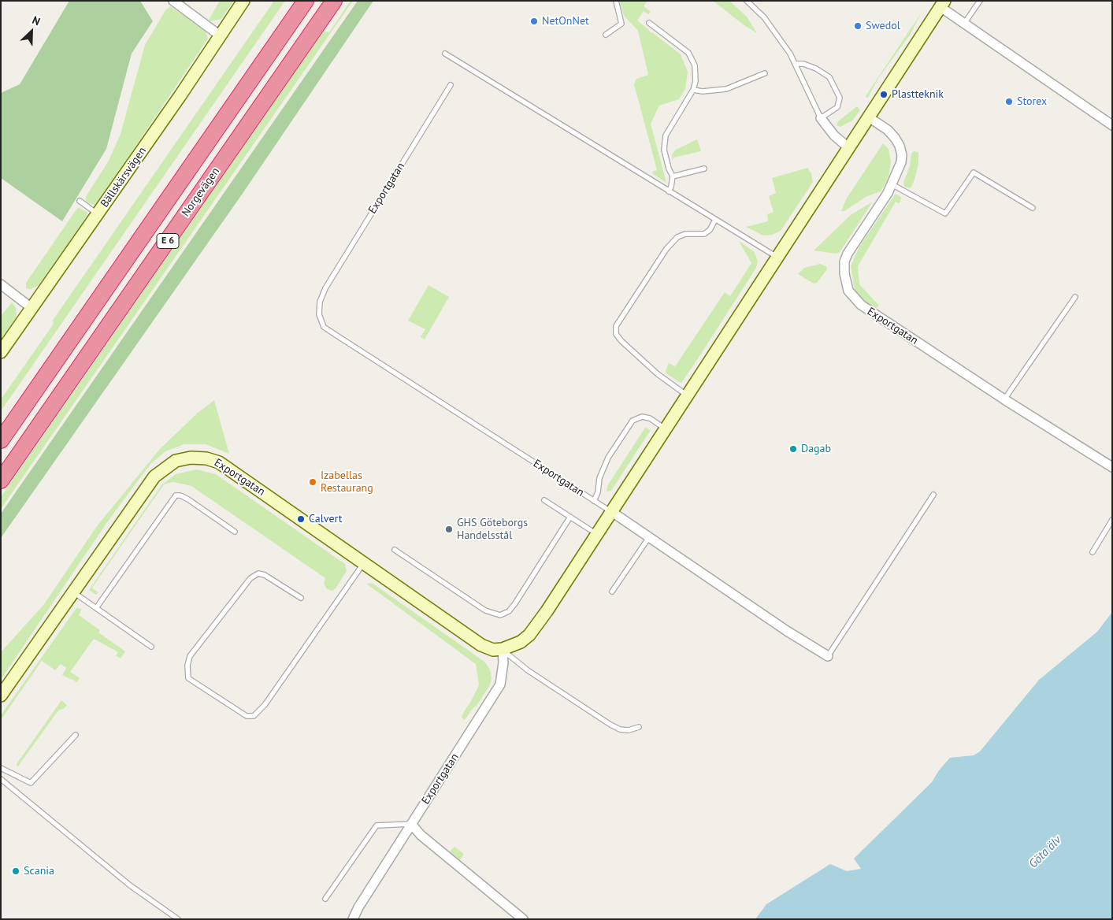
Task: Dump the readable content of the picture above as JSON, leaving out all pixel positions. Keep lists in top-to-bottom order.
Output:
{
  "streets": {
    "highway": ["Norgevägen", "E 6"],
    "street": ["Bällskärsvägen", "Exportgatan"]
  },
  "water": ["Göta älv"],
  "places": [
    "NetOnNet",
    "Swedol",
    "Plastteknik",
    "Storex",
    "Dagab",
    "Izabellas Restaurang",
    "Calvert",
    "GHS Göteborgs Handelsstål",
    "Scania"
  ],
  "north": "top right"
}
